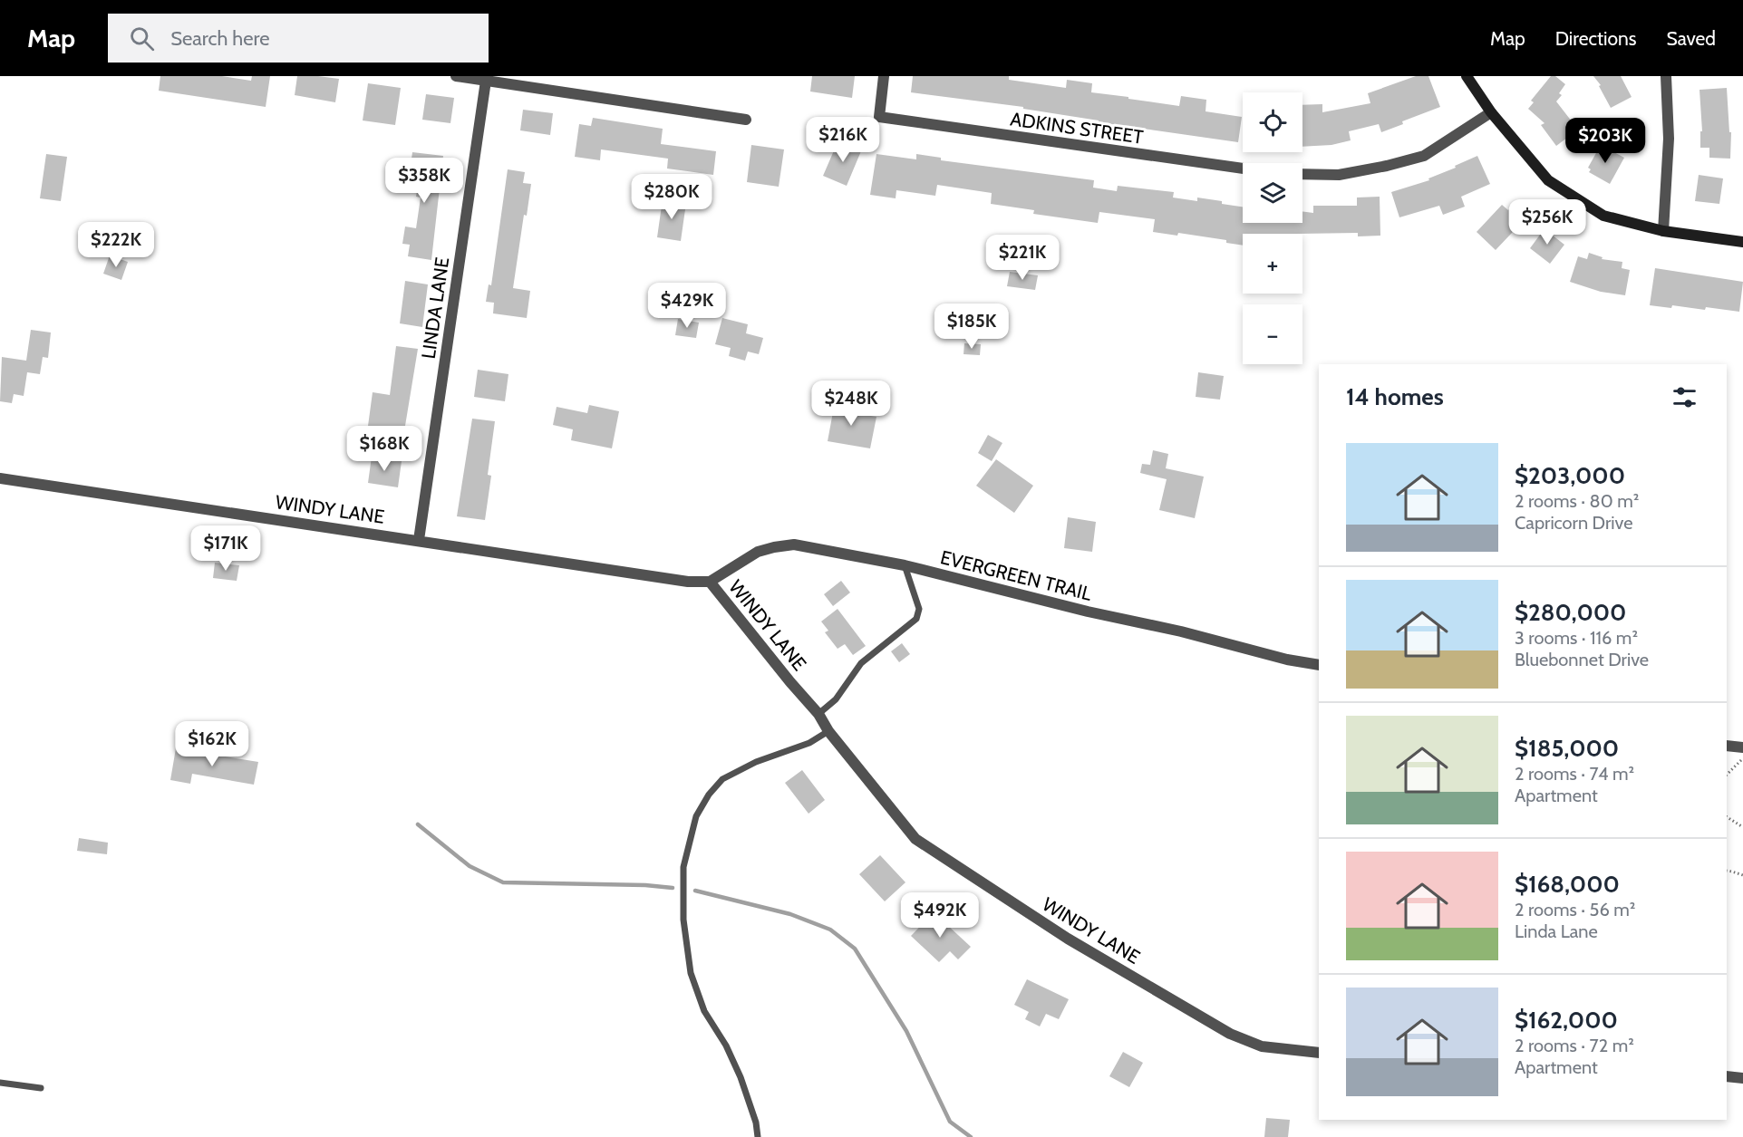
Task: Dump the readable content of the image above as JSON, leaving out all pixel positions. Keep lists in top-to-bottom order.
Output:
{
  "streets": {
    "street": [
      "ADKINS STREET",
      "LINDA LANE",
      "WINDY LANE",
      "EVERGREEN TRAIL"
    ]
  },
  "crossings": [
    ["LINDA LANE", "WINDY LANE"],
    ["WINDY LANE", "EVERGREEN TRAIL"]
  ],
  "page": {
    "header": "Map",
    "search": "Search here",
    "nav": ["Map", "Directions", "Saved"],
    "map_buttons": ["+", "−"],
    "price": [
      "$216K",
      "$203K",
      "$358K",
      "$280K",
      "$256K",
      "$222K",
      "$221K",
      "$429K",
      "$185K",
      "$248K",
      "$168K",
      "$171K",
      "$162K",
      "$492K"
    ],
    "heading": "14 homes",
    "list": [
      {
        "name": "$203,000",
        "note": "2 rooms · 80 m² · Capricorn Drive"
      },
      {
        "name": "$280,000",
        "note": "3 rooms · 116 m² · Bluebonnet Drive"
      },
      {
        "name": "$185,000",
        "note": "2 rooms · 74 m² · Apartment"
      },
      {
        "name": "$168,000",
        "note": "2 rooms · 56 m² · Linda Lane"
      },
      {
        "name": "$162,000",
        "note": "2 rooms · 72 m² · Apartment"
      }
    ]
  }
}
